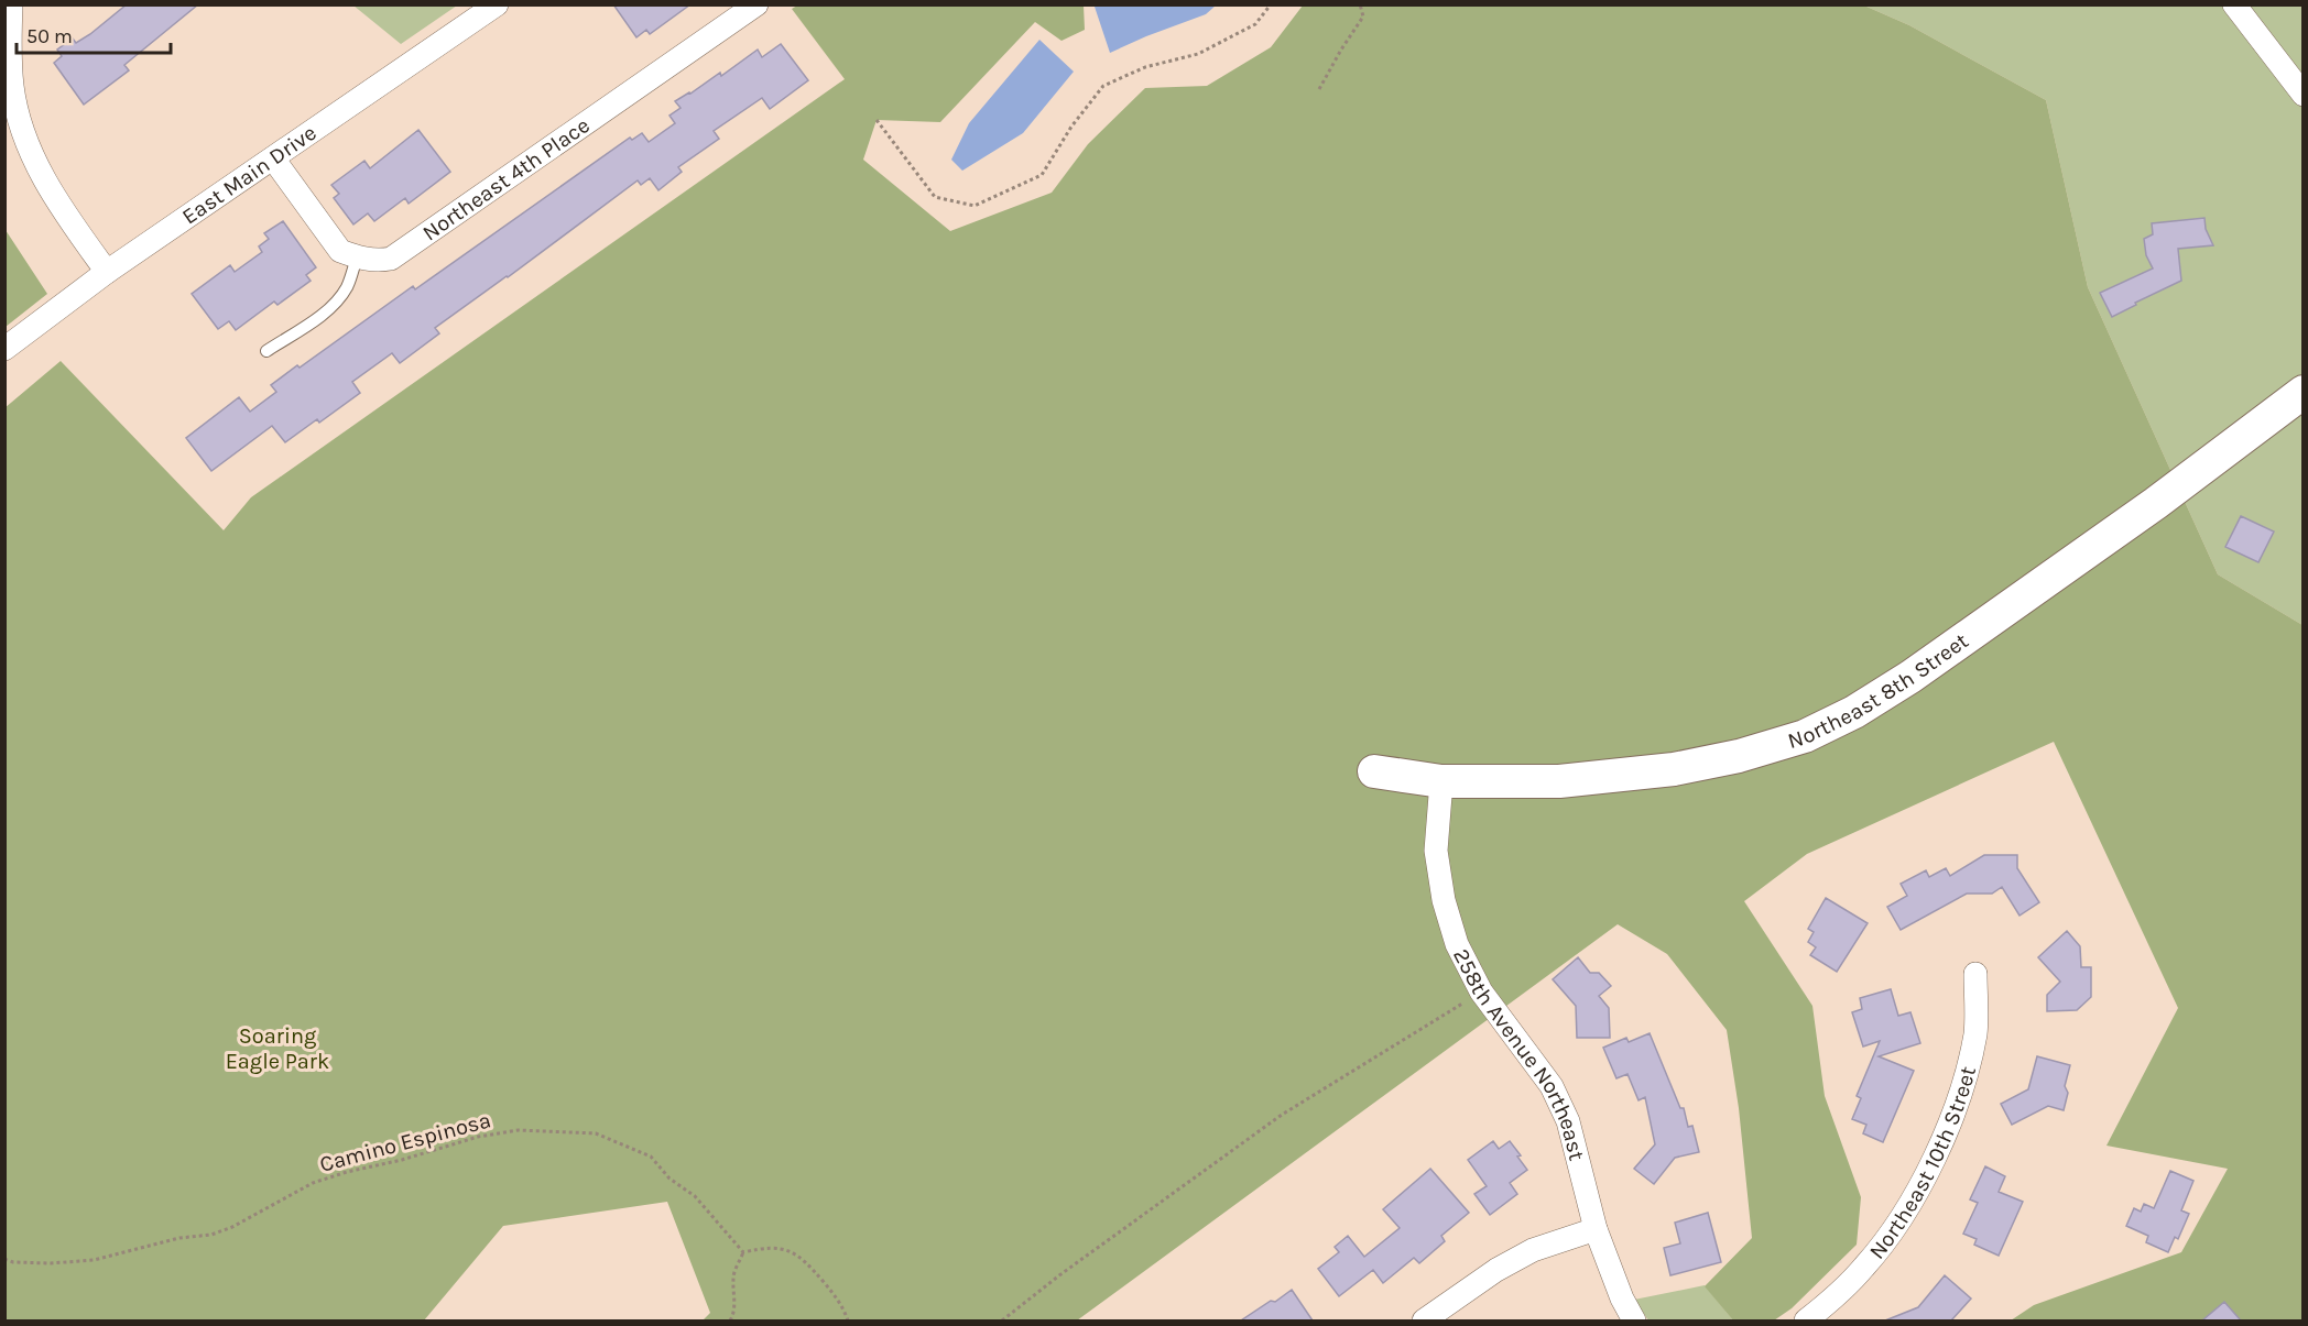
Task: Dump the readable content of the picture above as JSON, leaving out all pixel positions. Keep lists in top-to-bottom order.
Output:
{
  "streets": {
    "street": [
      "East Main Drive",
      "Northeast 4th Place",
      "Northeast 8th Street",
      "258th Avenue Northeast",
      "Northeast 10th Street"
    ],
    "path": ["Camino Espinosa"]
  },
  "crossings": [
    ["Northeast 8th Street", "258th Avenue Northeast"]
  ],
  "parks": ["Soaring Eagle Park"],
  "scale_bar": "50 m"
}
